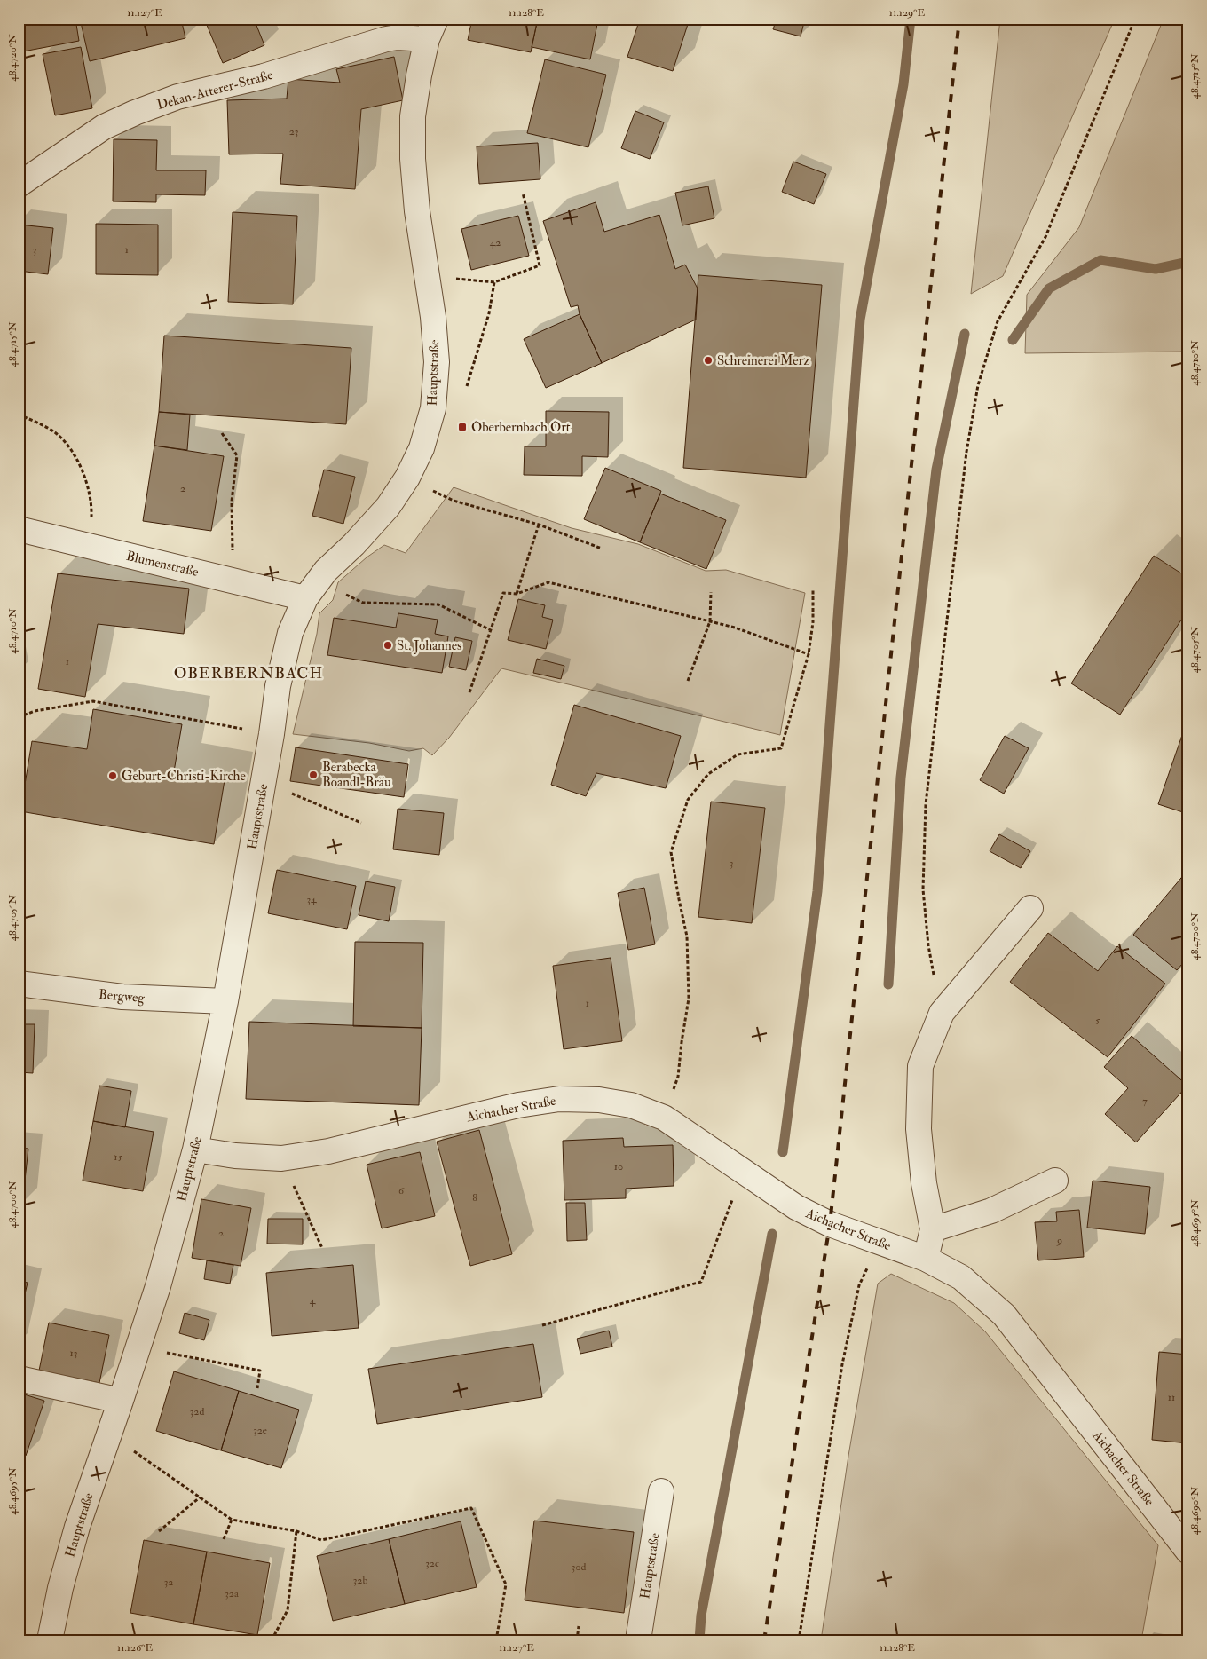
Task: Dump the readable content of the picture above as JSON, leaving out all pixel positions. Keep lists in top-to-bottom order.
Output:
{
  "streets": {
    "street": [
      "Dekan-Atterer-Straße",
      "Hauptstraße",
      "Blumenstraße",
      "Bergweg",
      "Aichacher Straße"
    ]
  },
  "crossings": [
    ["Dekan-Atterer-Straße", "Hauptstraße"],
    ["Hauptstraße", "Blumenstraße"],
    ["Hauptstraße", "Bergweg"],
    ["Hauptstraße", "Aichacher Straße"]
  ],
  "districts": ["OBERBERNBACH"],
  "places": {
    "other": [
      "Schreinerei Merz",
      "St. Johannes",
      "Berabecka Boandl-Bräu",
      "Geburt-Christi-Kirche"
    ],
    "transit": ["Oberbernbach Ort"]
  },
  "house_numbers": [
    "23",
    "42",
    "3",
    "1",
    "2",
    "1",
    "3",
    "34",
    "1",
    "5",
    "7",
    "15",
    "10",
    "6",
    "8",
    "2",
    "9",
    "4",
    "13",
    "11",
    "32d",
    "32e",
    "32c",
    "30d",
    "32b",
    "32",
    "32a"
  ],
  "coordinates": [
    "11.127°E",
    "11.128°E",
    "11.129°E",
    "48.4720°N",
    "48.4715°N",
    "48.4710°N",
    "48.4705°N",
    "48.4700°N",
    "48.4695°N",
    "48.4690°N",
    "11.126°E"
  ]
}
